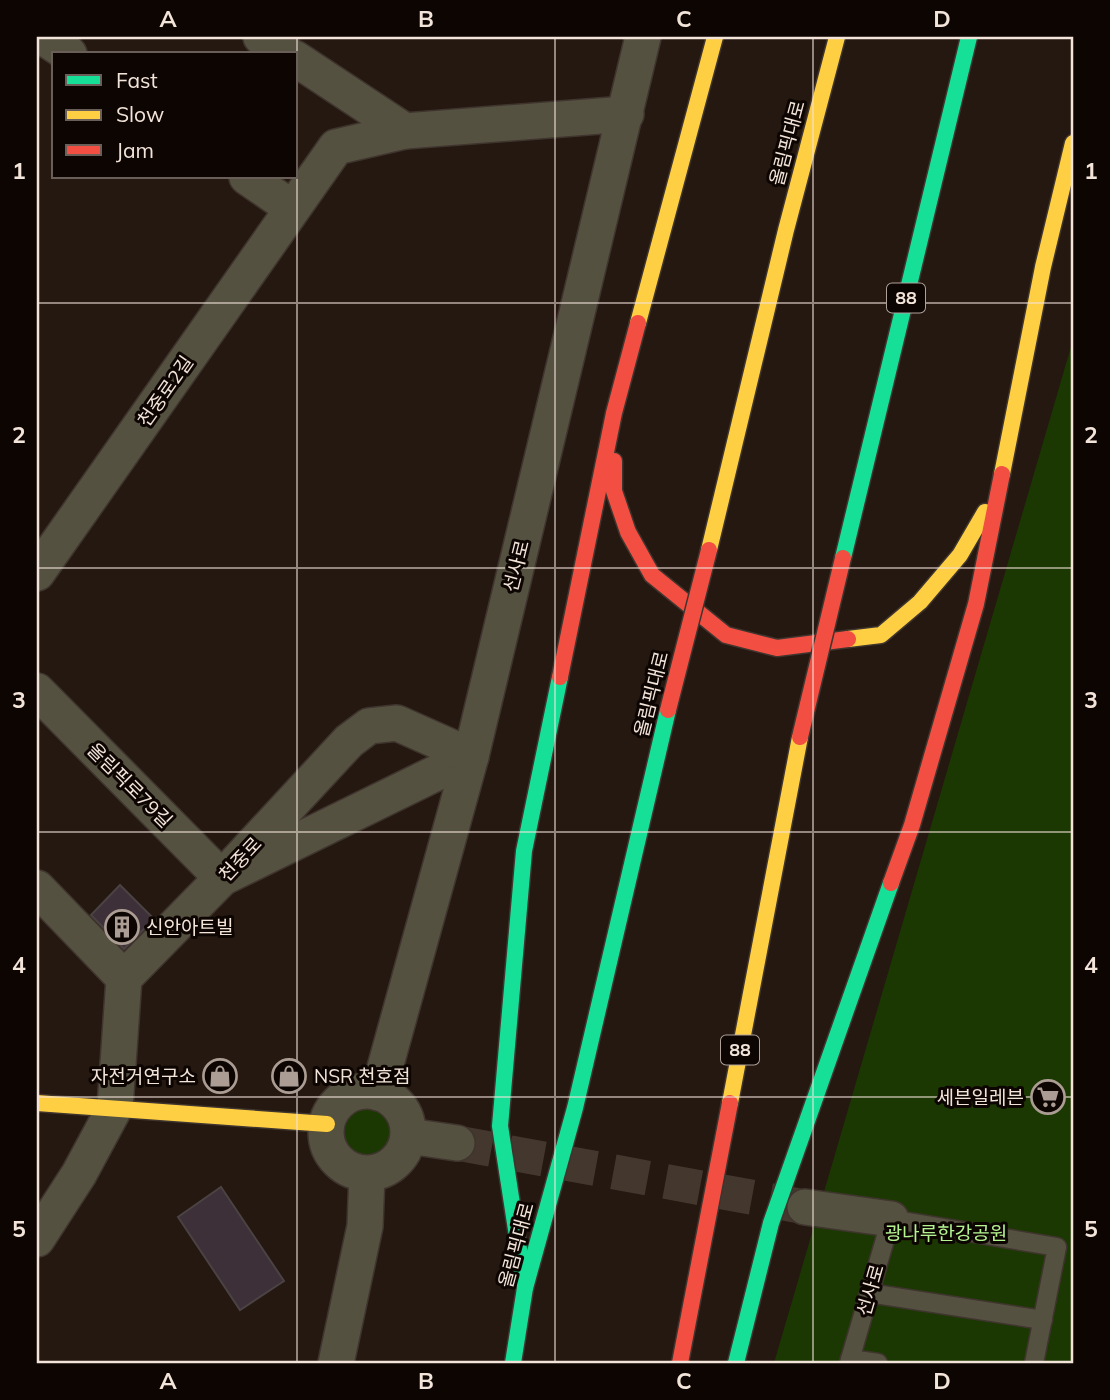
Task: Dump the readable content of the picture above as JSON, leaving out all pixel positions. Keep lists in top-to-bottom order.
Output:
{
  "streets": {
    "main road": ["올림픽대로", "88"],
    "street": [
      "천중로2길",
      "선사로",
      "올림픽로79길",
      "천중로"
    ]
  },
  "crossings": [
    ["천중로2길", "선사로"],
    ["선사로", "천중로"],
    ["올림픽로79길", "천중로"]
  ],
  "parks": ["광나루한강공원"],
  "places": {
    "building": ["신안아트빌"],
    "shop": ["자전거연구소", "NSR 천호점"],
    "supermarket": ["세븐일레븐"]
  },
  "legend": ["Fast", "Slow", "Jam"],
  "grid": {
    "columns": [
      "A",
      "B",
      "C",
      "D"
    ],
    "rows": [
      "1",
      "2",
      "3",
      "4",
      "5"
    ]
  }
}
